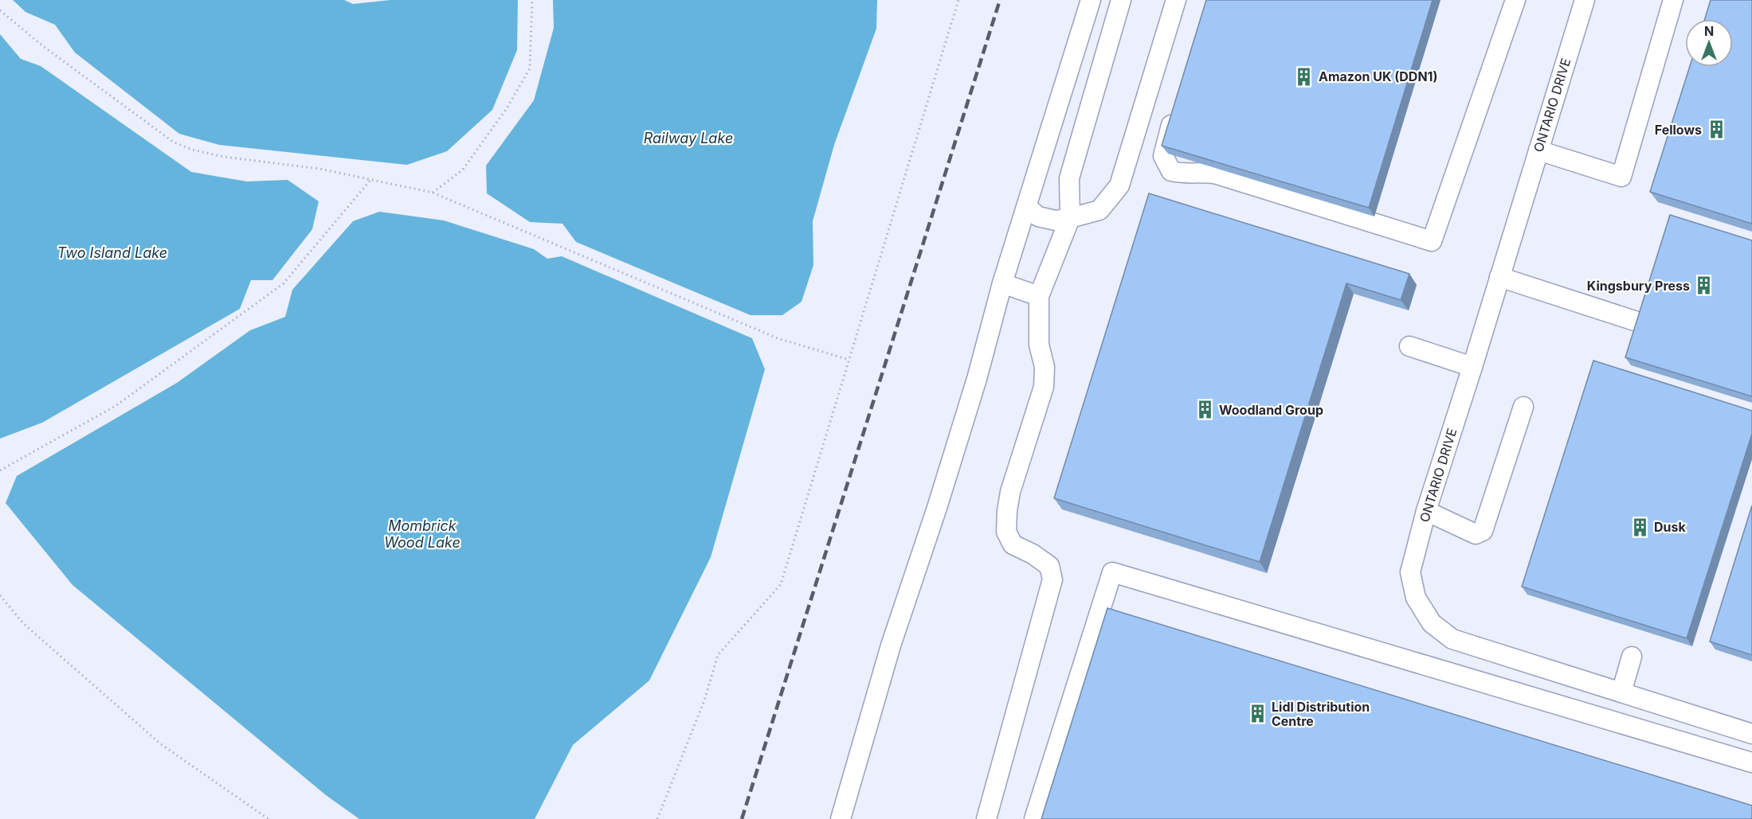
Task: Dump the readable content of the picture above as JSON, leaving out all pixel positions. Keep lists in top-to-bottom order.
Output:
{
  "streets": {
    "street": ["ONTARIO DRIVE"]
  },
  "water": ["Railway Lake", "Two Island Lake", "Mombrick Wood Lake"],
  "places": {
    "building": [
      "Amazon UK (DDN1)",
      "Fellows",
      "Kingsbury Press",
      "Woodland Group",
      "Dusk",
      "Lidl Distribution Centre"
    ]
  },
  "north": "top"
}
